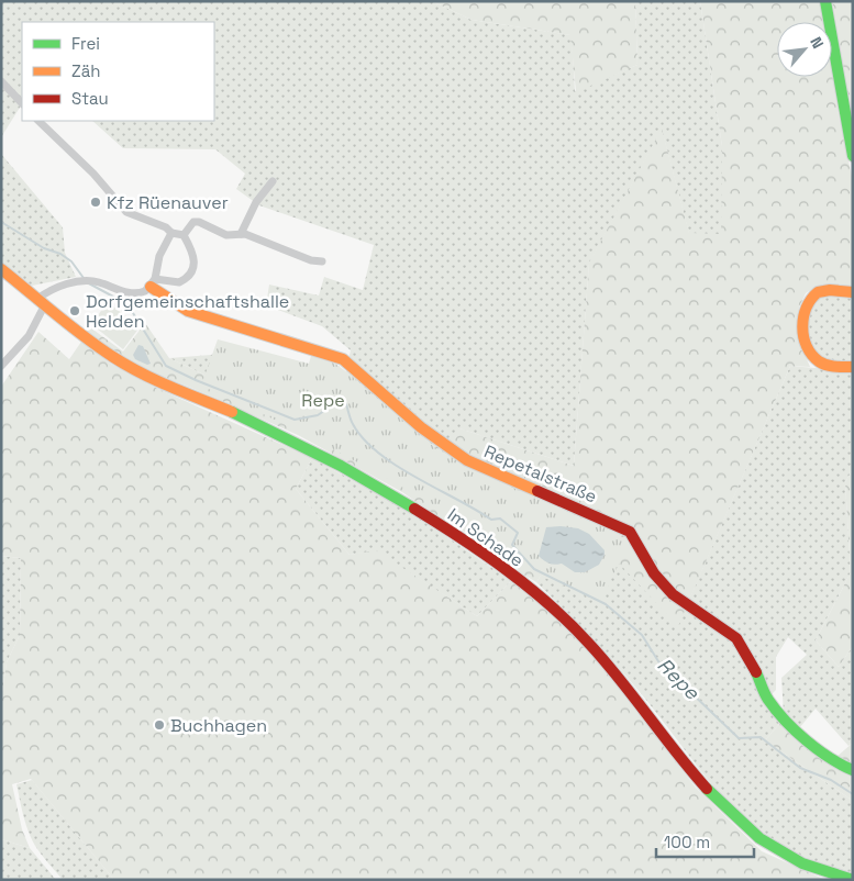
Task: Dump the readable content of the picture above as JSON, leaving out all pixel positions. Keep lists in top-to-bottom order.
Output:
{
  "streets": {
    "street": ["Repetalstraße", "Im Schade"]
  },
  "water": ["Repe"],
  "parks": ["Repe"],
  "places": ["Kfz Rüenauver", "Dorfgemeinschaftshalle Helden", "Buchhagen"],
  "legend": ["Frei", "Zäh", "Stau"],
  "scale_bar": "100 m",
  "north": "top right"
}
